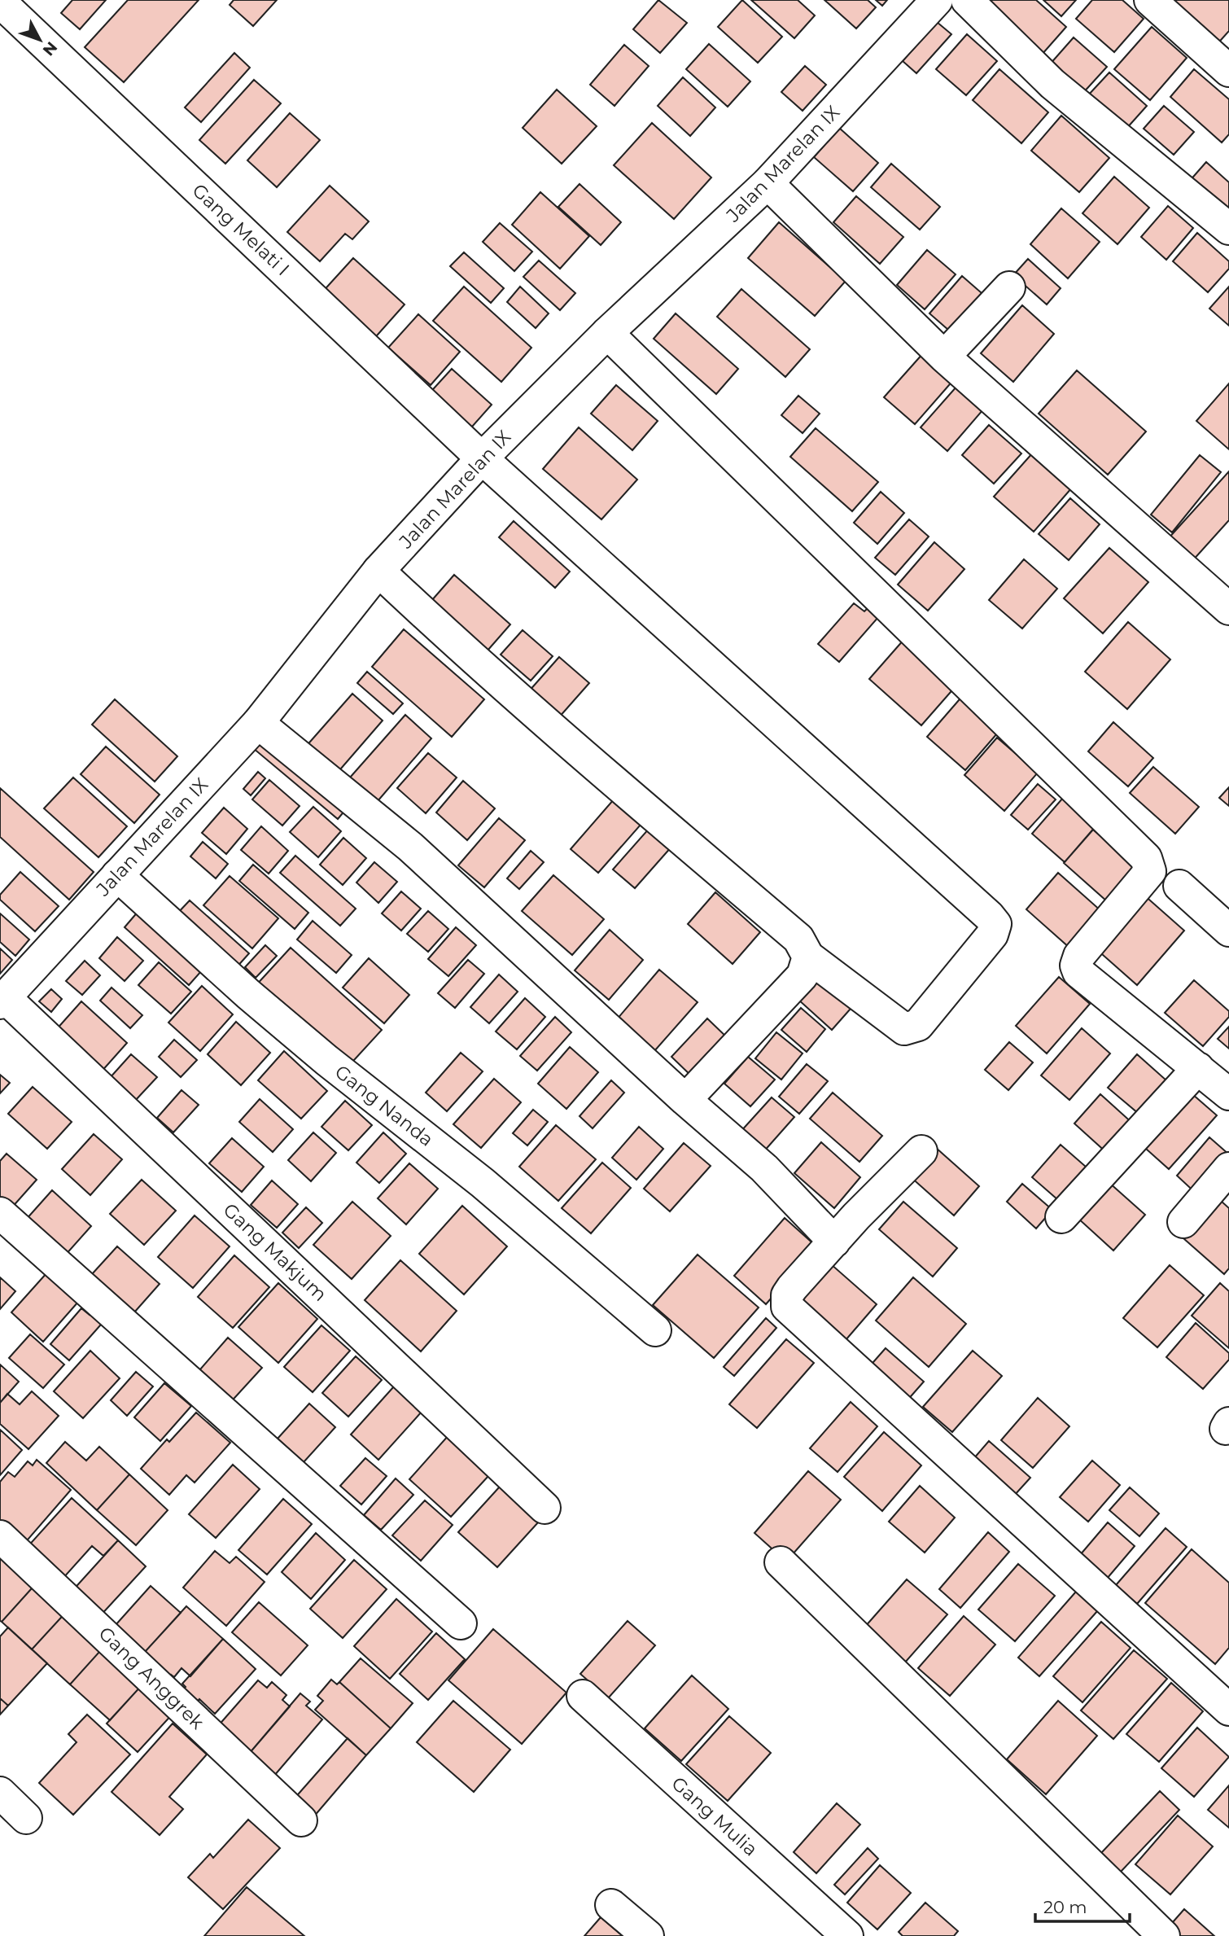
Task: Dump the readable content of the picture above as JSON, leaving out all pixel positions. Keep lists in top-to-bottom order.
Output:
{
  "streets": {
    "street": [
      "Jalan Marelan IX",
      "Gang Melati I",
      "Gang Nanda",
      "Gang Makjum",
      "Gang Anggrek",
      "Gang Mulia"
    ]
  },
  "crossings": [
    ["Jalan Marelan IX", "Gang Melati I"],
    ["Jalan Marelan IX", "Gang Nanda"],
    ["Jalan Marelan IX", "Gang Makjum"]
  ],
  "scale_bar": "20 m",
  "north": "bottom right"
}
